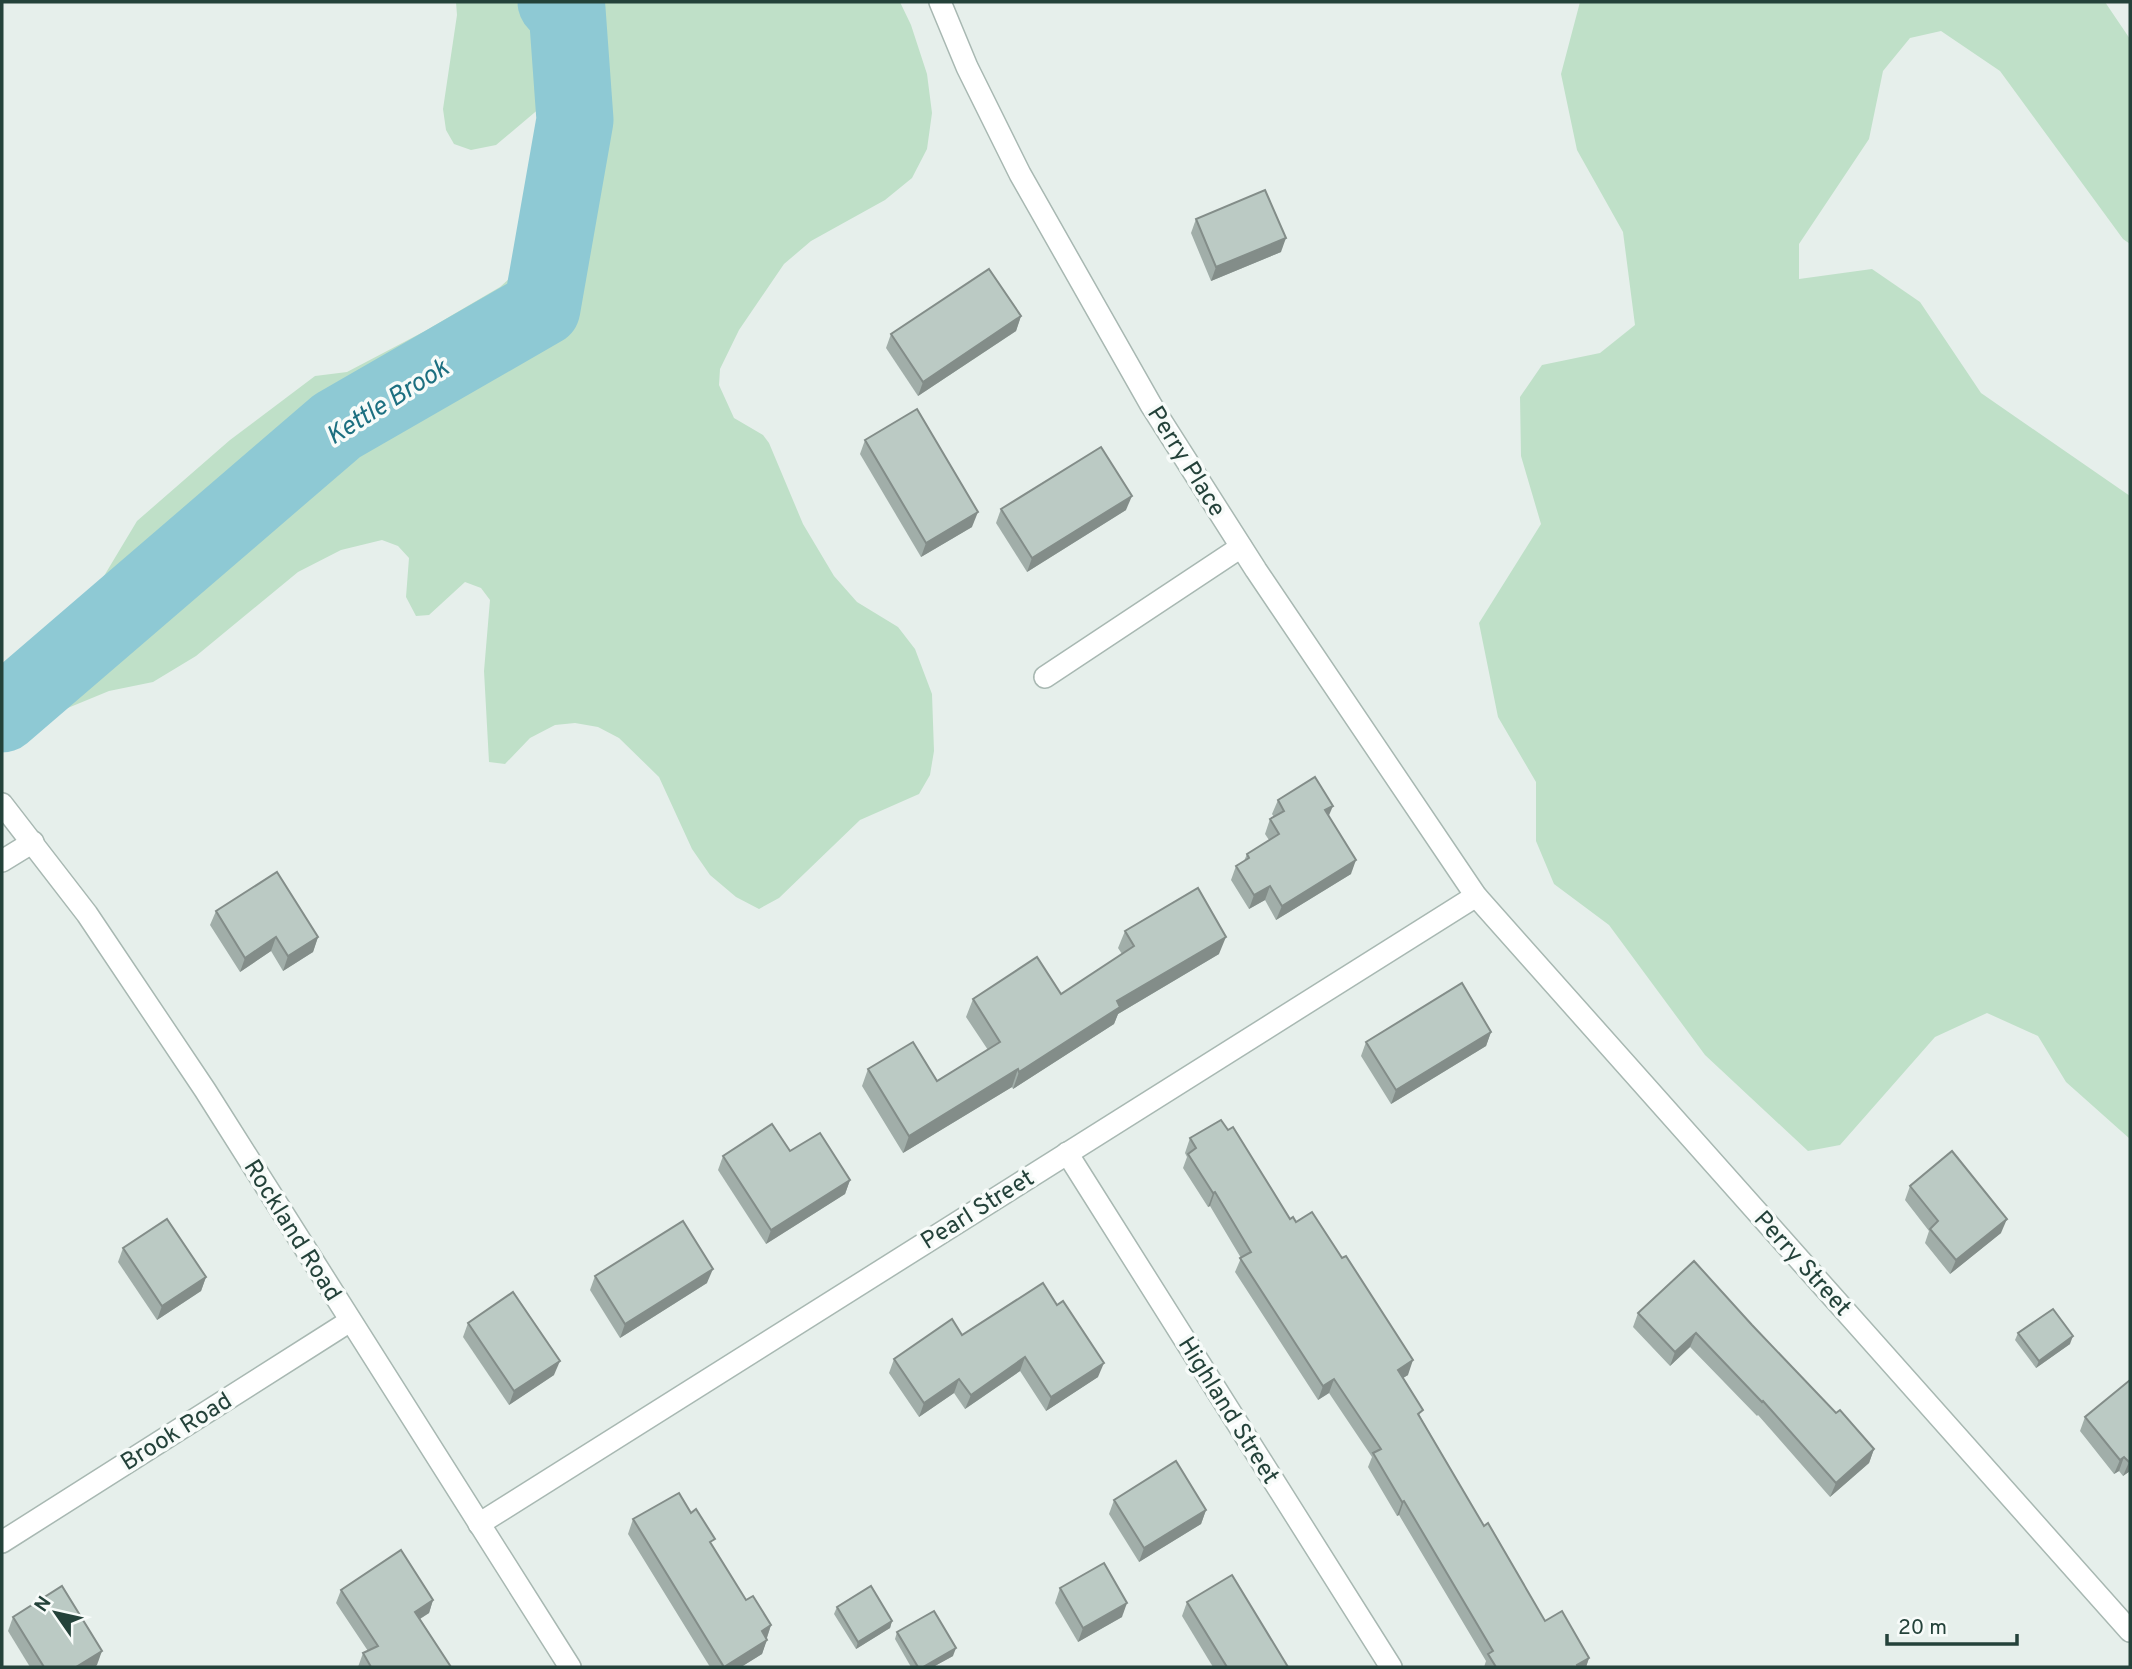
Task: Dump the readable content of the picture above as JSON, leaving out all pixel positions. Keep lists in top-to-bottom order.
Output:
{
  "streets": {
    "street": [
      "Perry Place",
      "Pearl Street",
      "Rockland Road",
      "Perry Street",
      "Highland Street",
      "Brook Road"
    ]
  },
  "crossings": [
    ["Perry Place", "Pearl Street"],
    ["Perry Place", "Perry Street"],
    ["Pearl Street", "Rockland Road"],
    ["Pearl Street", "Perry Street"],
    ["Pearl Street", "Highland Street"],
    ["Rockland Road", "Brook Road"]
  ],
  "water": ["Kettle Brook"],
  "scale_bar": "20 m",
  "north": "top left"
}
